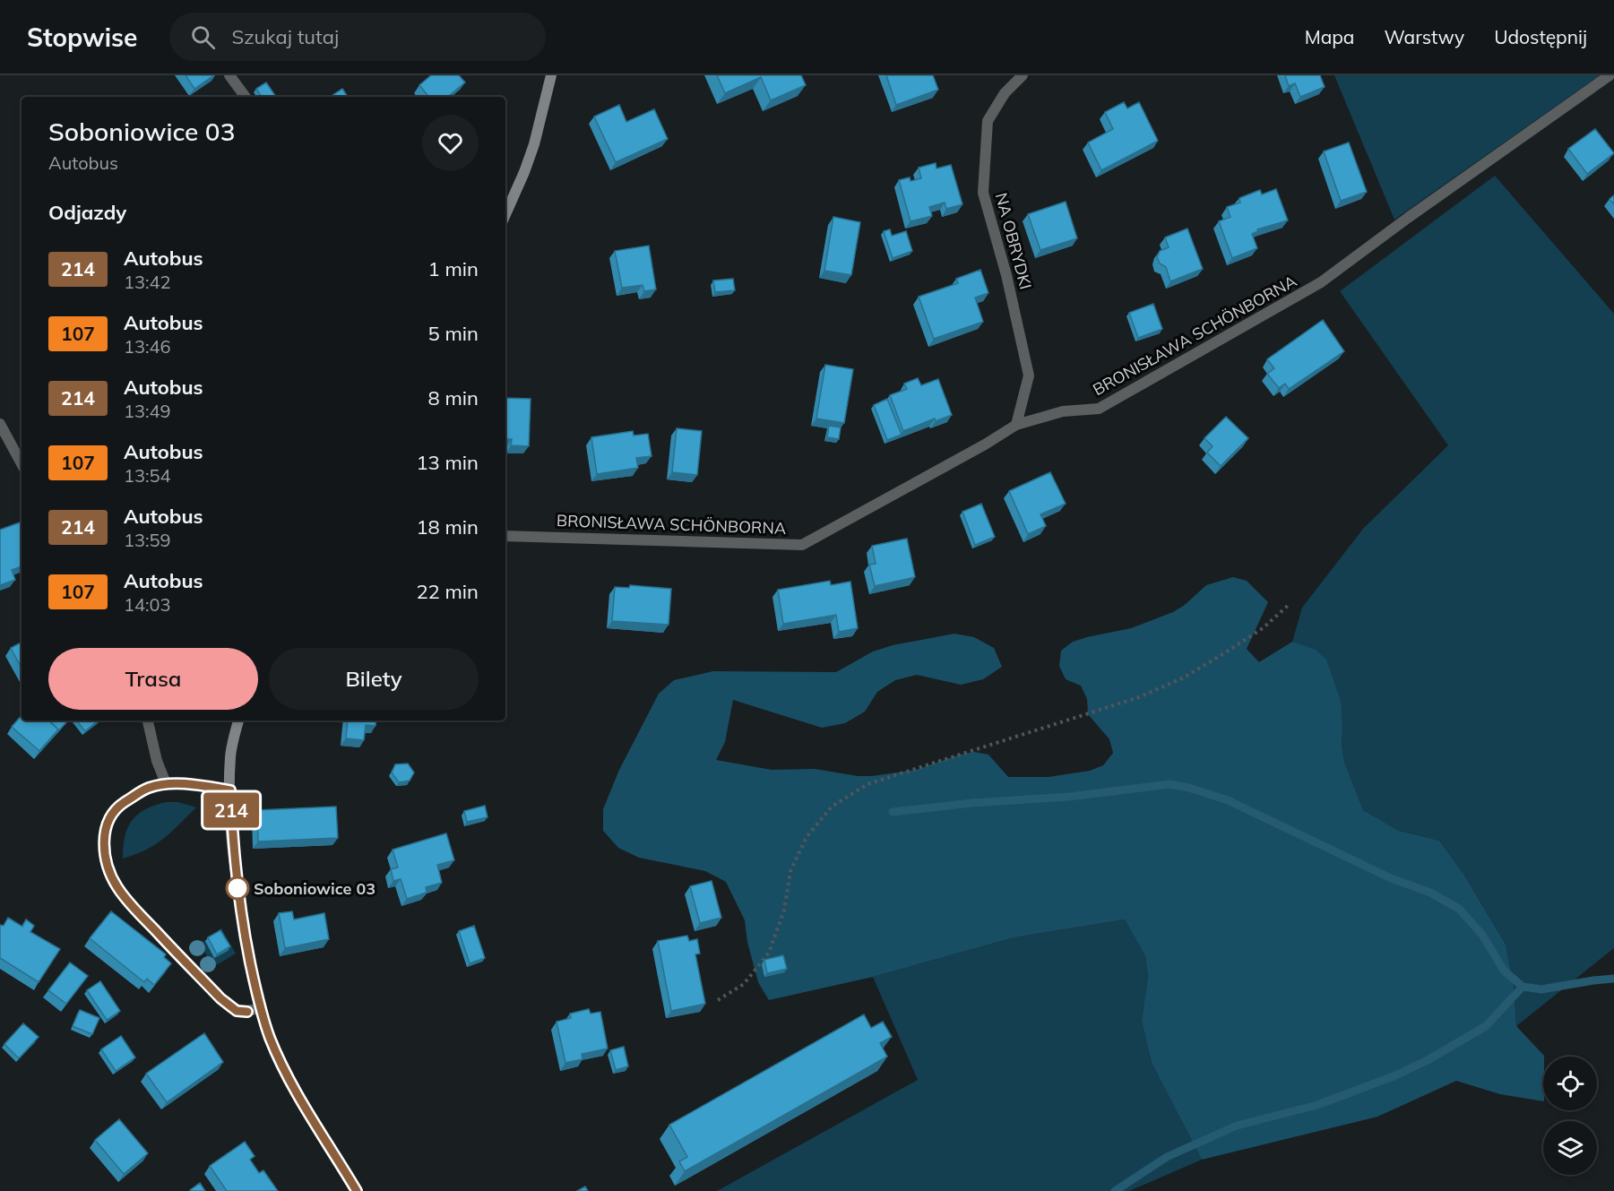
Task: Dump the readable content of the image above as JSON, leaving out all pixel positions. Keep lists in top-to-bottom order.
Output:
{
  "streets": {
    "street": ["NA OBRYDKI", "BRONISŁAWA SCHÖNBORNA"]
  },
  "crossings": [
    ["NA OBRYDKI", "BRONISŁAWA SCHÖNBORNA"]
  ],
  "places": ["Soboniowice 03"],
  "lines": ["bus line 214"],
  "page": {
    "header": "Stopwise",
    "search": "Szukaj tutaj",
    "nav": ["Mapa", "Warstwy", "Udostępnij"],
    "on_map": "214",
    "heading": [
      ["Soboniowice 03", "Autobus"],
      "Odjazdy"
    ],
    "list": [
      {
        "mark": "214",
        "name": "Autobus",
        "note": "13:42",
        "value": "1 min"
      },
      {
        "mark": "107",
        "name": "Autobus",
        "note": "13:46",
        "value": "5 min"
      },
      {
        "mark": "214",
        "name": "Autobus",
        "note": "13:49",
        "value": "8 min"
      },
      {
        "mark": "107",
        "name": "Autobus",
        "note": "13:54",
        "value": "13 min"
      },
      {
        "mark": "214",
        "name": "Autobus",
        "note": "13:59",
        "value": "18 min"
      },
      {
        "mark": "107",
        "name": "Autobus",
        "note": "14:03",
        "value": "22 min"
      }
    ],
    "buttons": ["Trasa", "Bilety"]
  }
}
